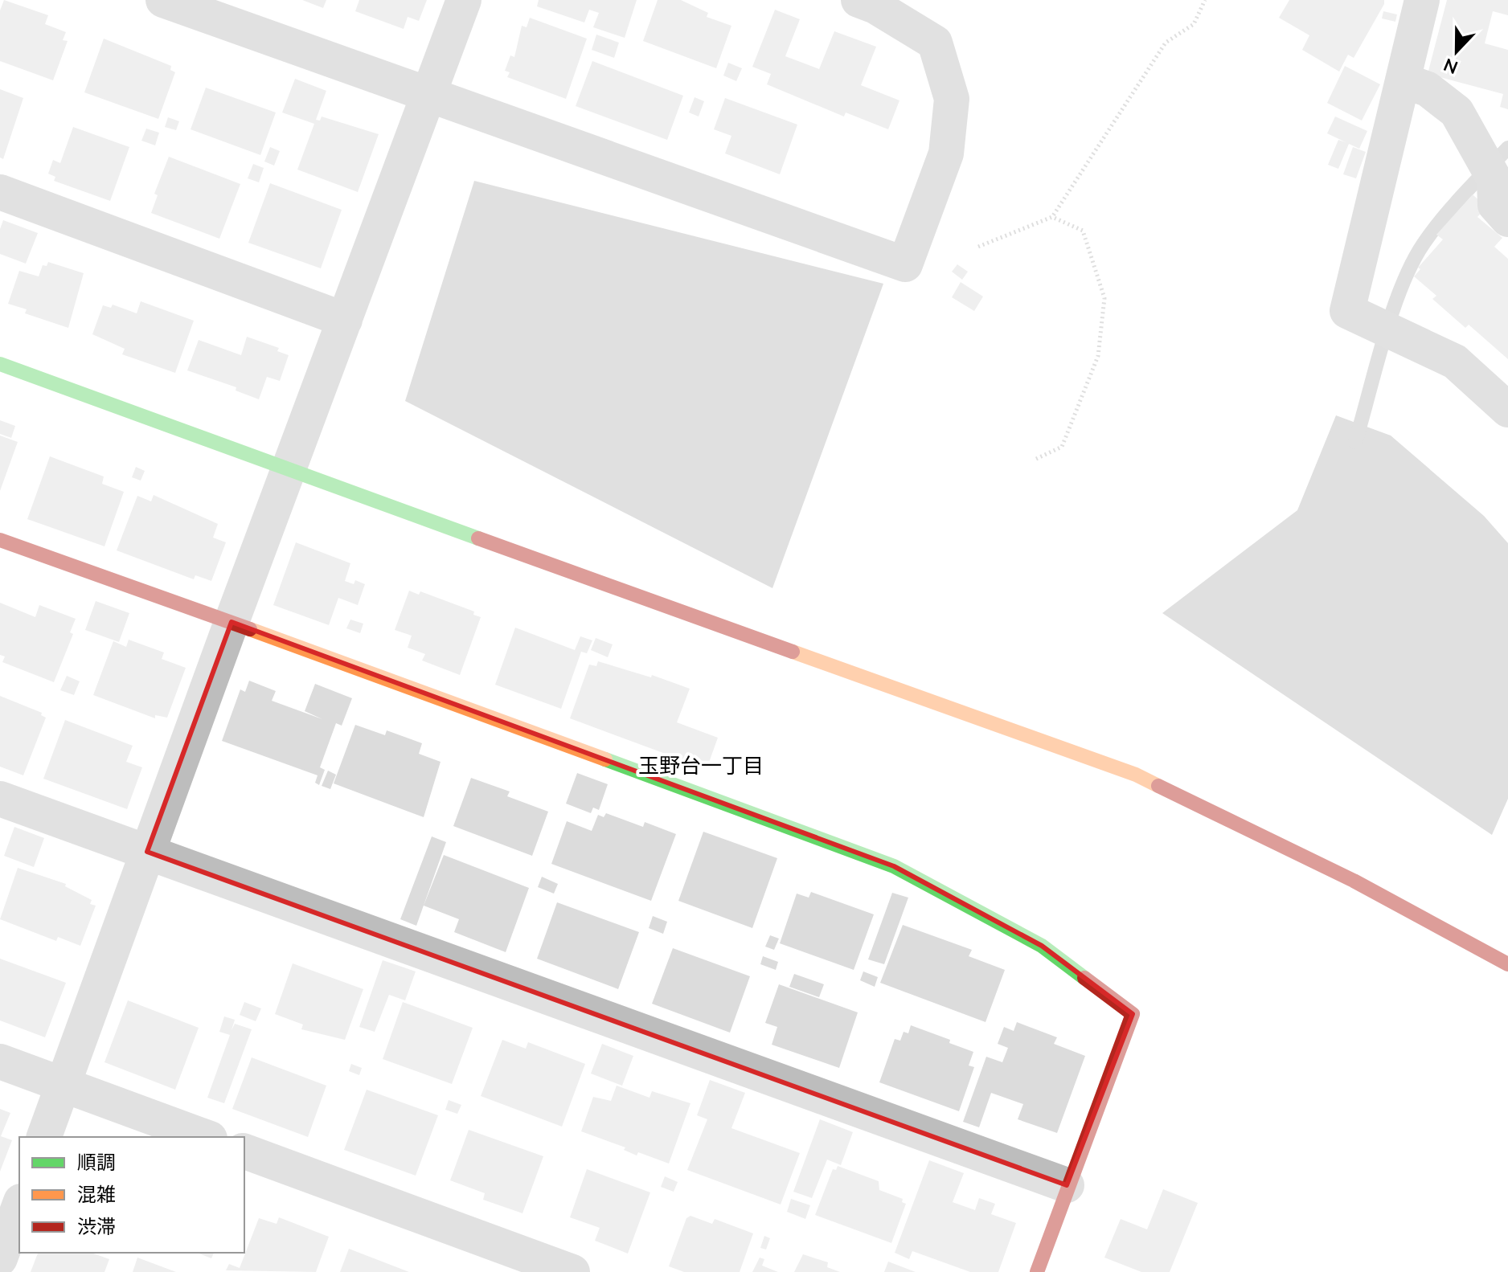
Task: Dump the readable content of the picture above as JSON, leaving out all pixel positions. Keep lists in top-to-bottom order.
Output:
{
  "districts": ["玉野台一丁目"],
  "legend": ["順調", "混雑", "渋滞"],
  "north": "bottom"
}
